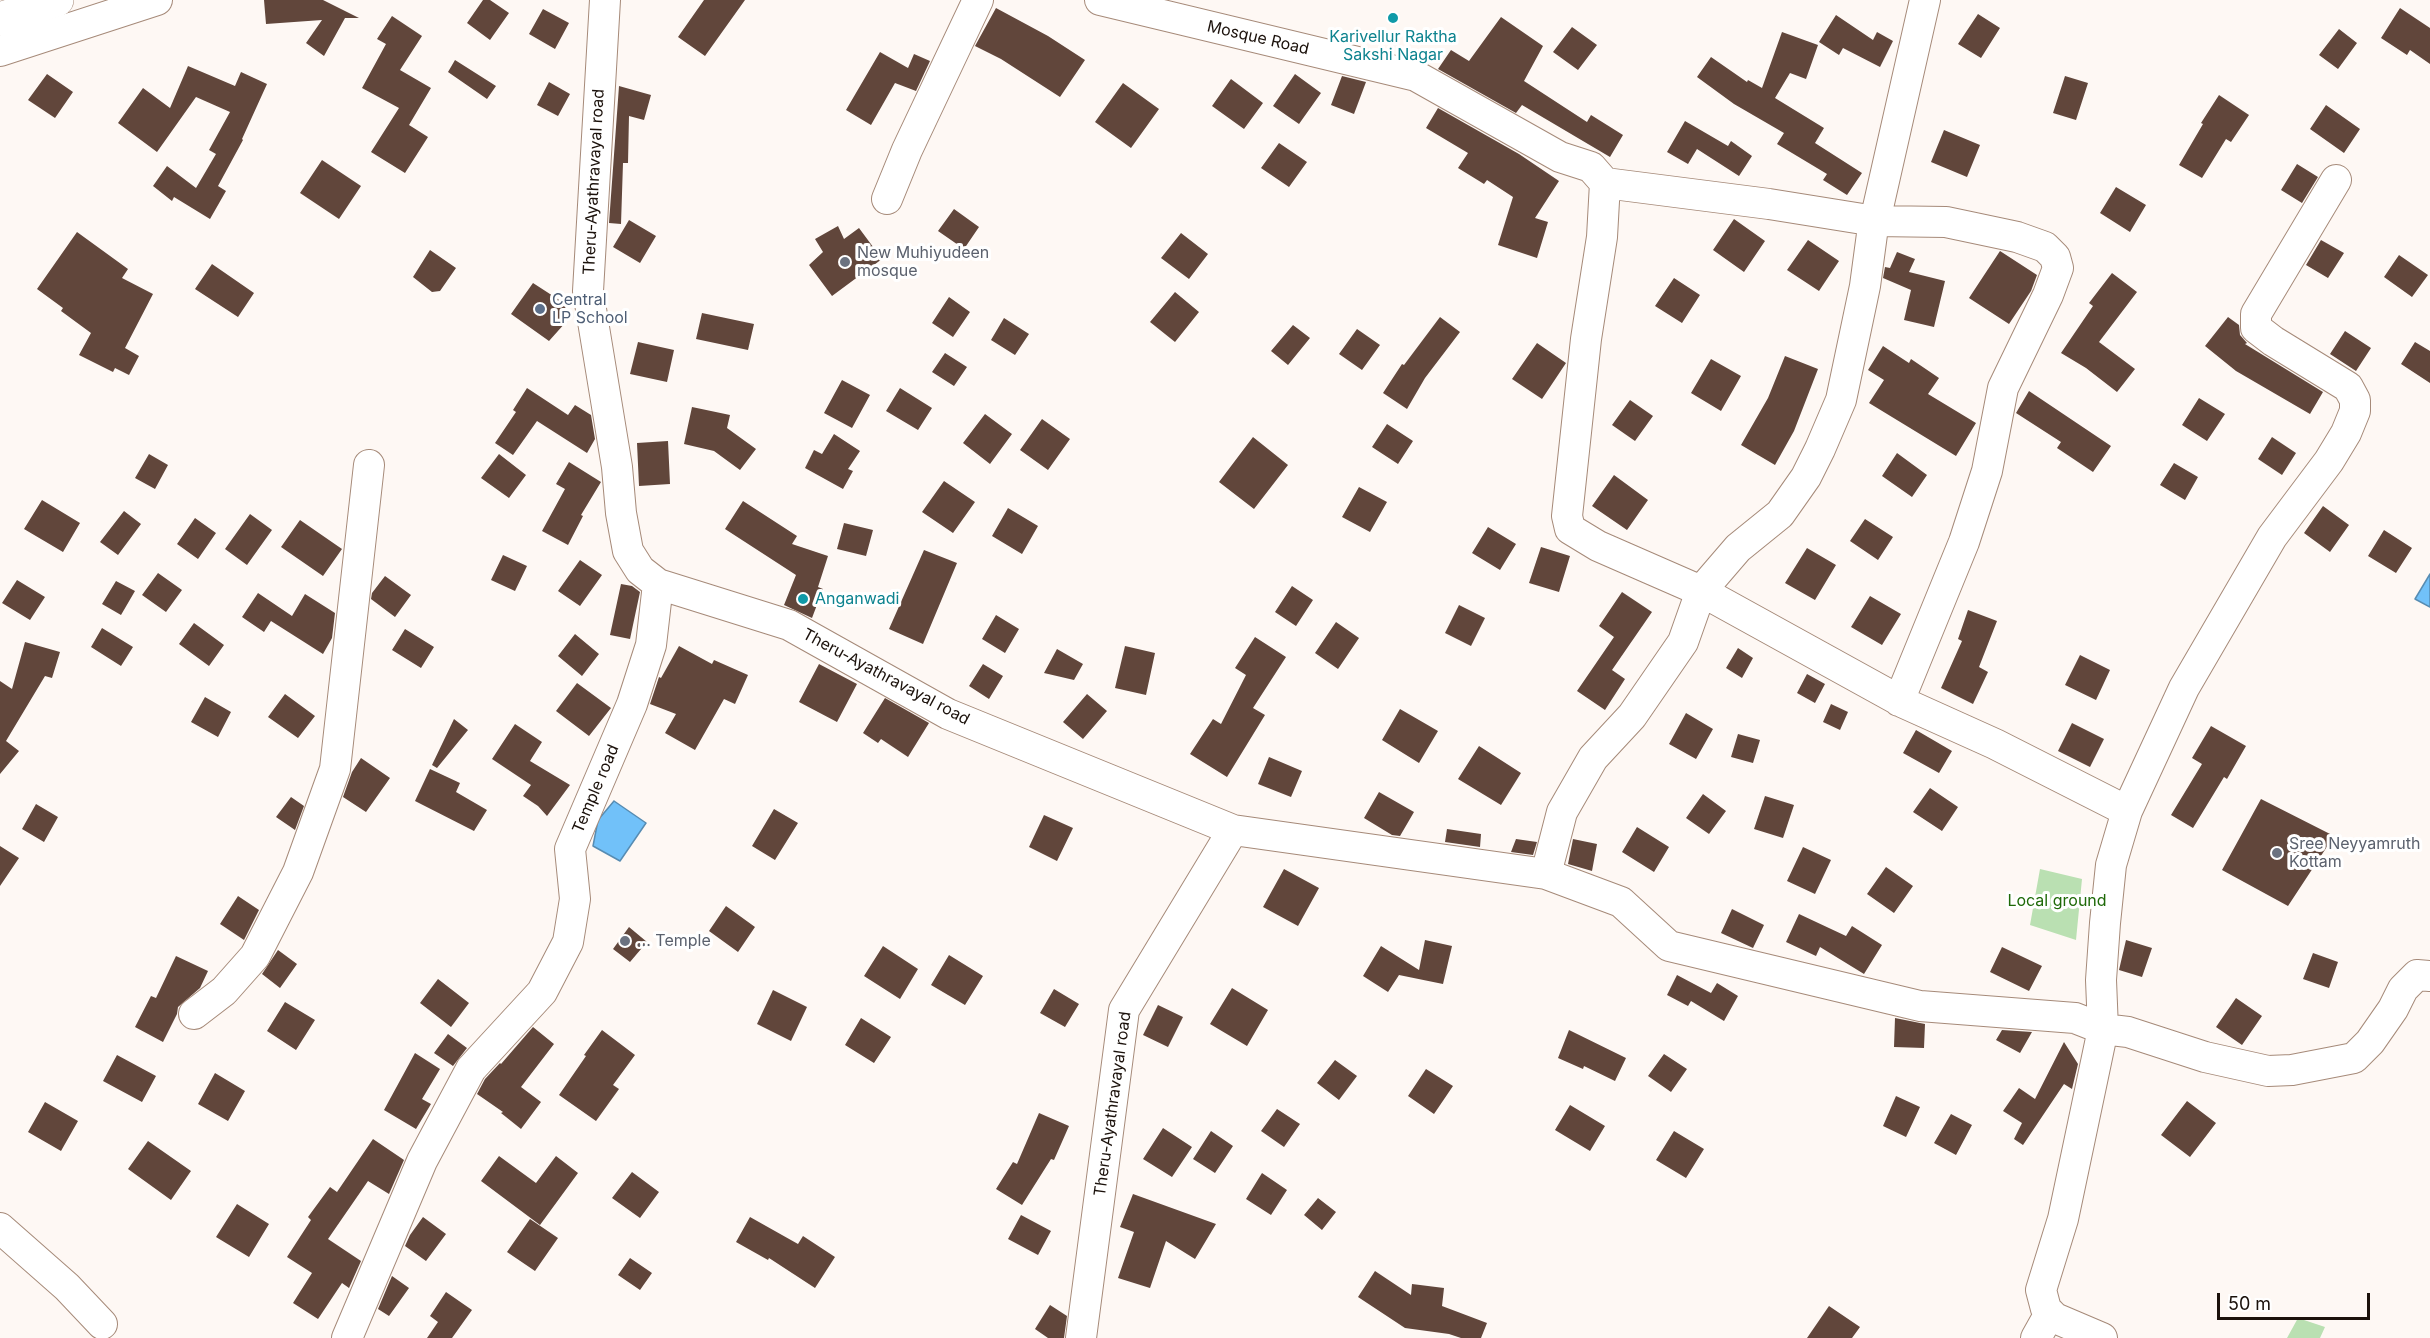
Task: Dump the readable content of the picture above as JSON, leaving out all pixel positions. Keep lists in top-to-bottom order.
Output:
{
  "streets": {
    "street": ["Mosque Road", "Theru-Ayathravayal road", "Temple road"]
  },
  "crossings": [
    ["Theru-Ayathravayal road", "Temple road"]
  ],
  "parks": ["Local ground"],
  "places": [
    "Karivellur Raktha Sakshi Nagar",
    "New Muhiyudeen mosque",
    "Central LP School",
    "Anganwadi",
    "Sree Neyyamruth Kottam",
    "... Temple"
  ],
  "scale_bar": "50 m"
}
